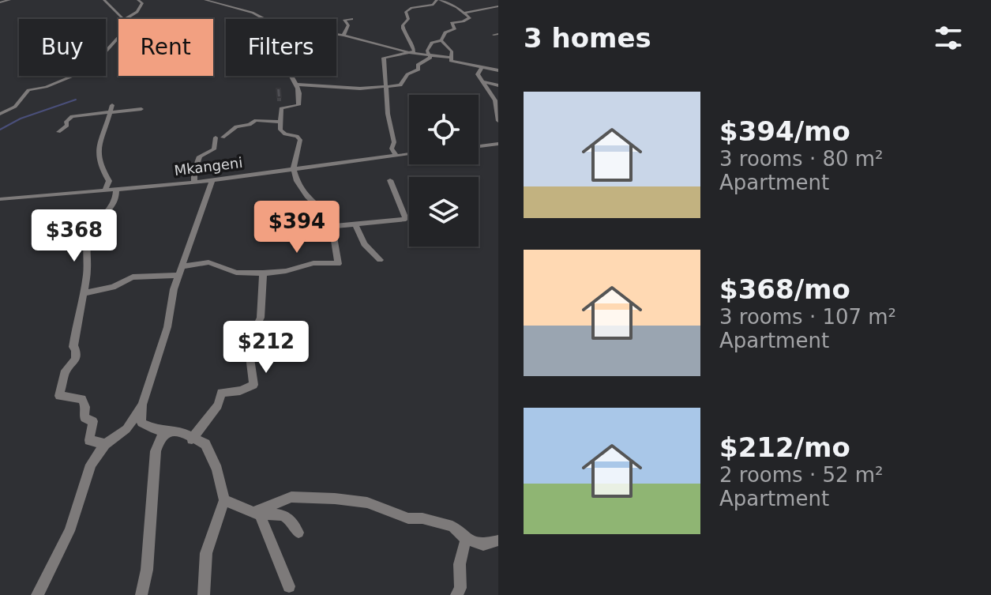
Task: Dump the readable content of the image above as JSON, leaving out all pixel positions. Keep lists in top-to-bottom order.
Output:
{
  "streets": {
    "street": ["Mkangeni"]
  },
  "page": {
    "heading": "3 homes",
    "chip": ["Buy", "Rent", "Filters"],
    "list": [
      {
        "name": "$394/mo",
        "note": "3 rooms · 80 m² · Apartment"
      },
      {
        "name": "$368/mo",
        "note": "3 rooms · 107 m² · Apartment"
      },
      {
        "name": "$212/mo",
        "note": "2 rooms · 52 m² · Apartment"
      }
    ],
    "price": ["$394", "$368", "$212"]
  }
}
